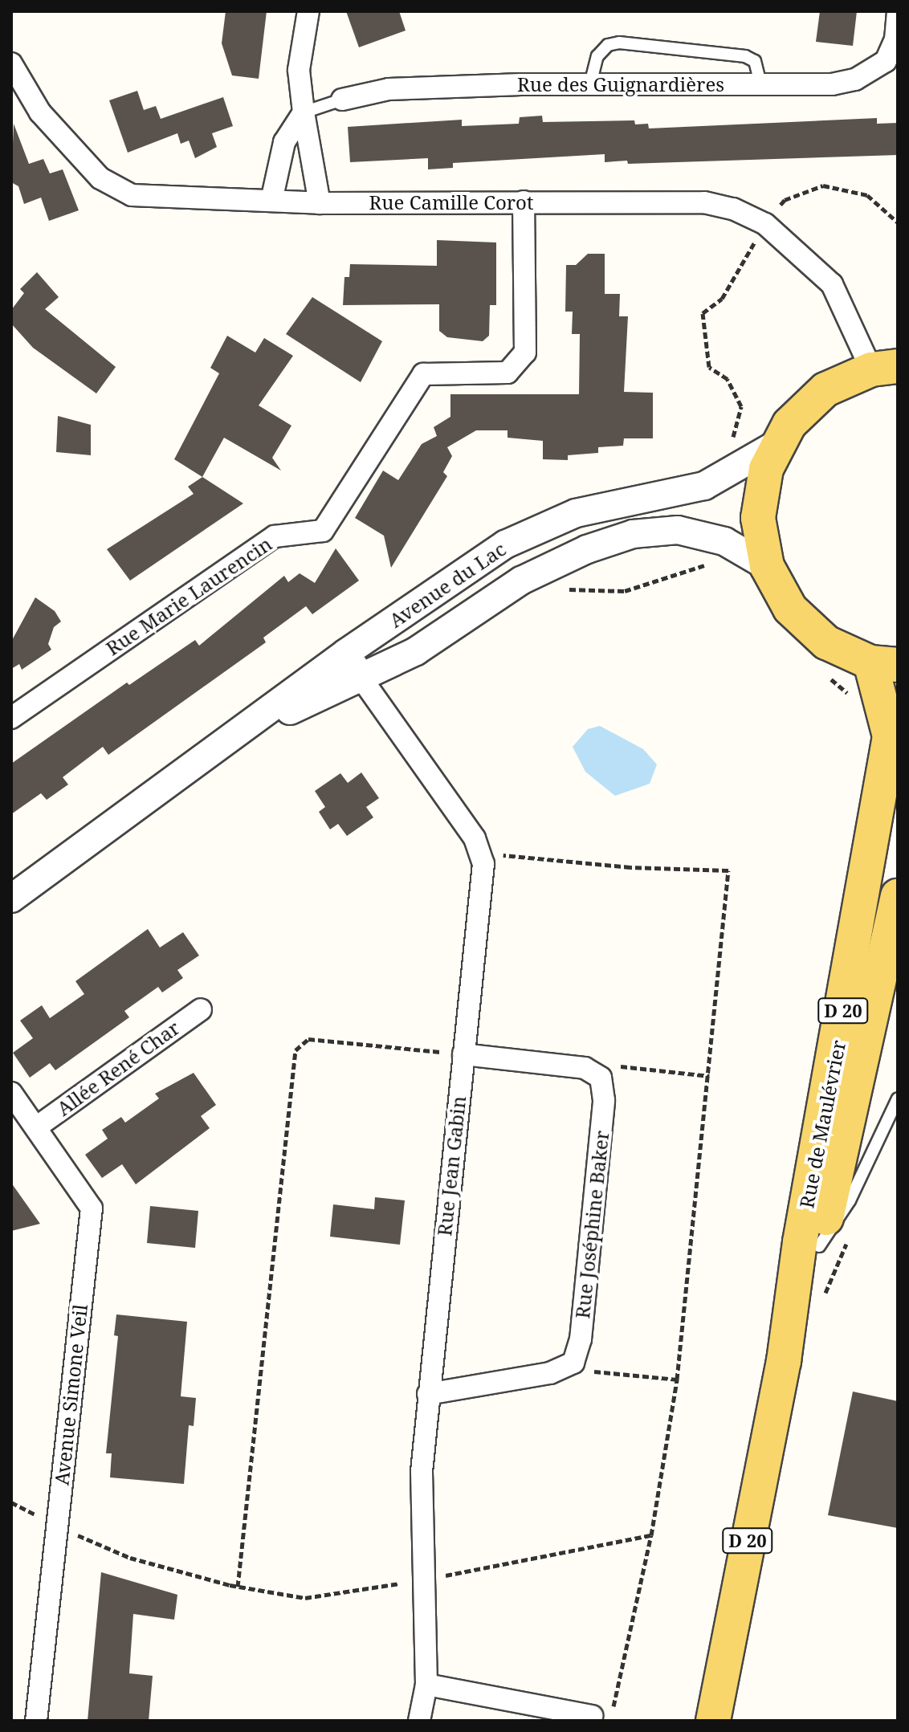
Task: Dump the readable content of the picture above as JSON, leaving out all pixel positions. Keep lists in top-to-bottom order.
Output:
{
  "streets": {
    "main road": ["D 20", "Rue de Maulévrier"],
    "street": [
      "Rue des Guignardières",
      "Rue Camille Corot",
      "Avenue du Lac",
      "Rue Marie Laurencin",
      "Allée René Char",
      "Rue Jean Gabin",
      "Rue Joséphine Baker",
      "Avenue Simone Veil"
    ]
  },
  "crossings": [
    ["Rue Camille Corot", "Rue Marie Laurencin"],
    ["Avenue du Lac", "Rue Jean Gabin"],
    ["Allée René Char", "Avenue Simone Veil"]
  ]
}
